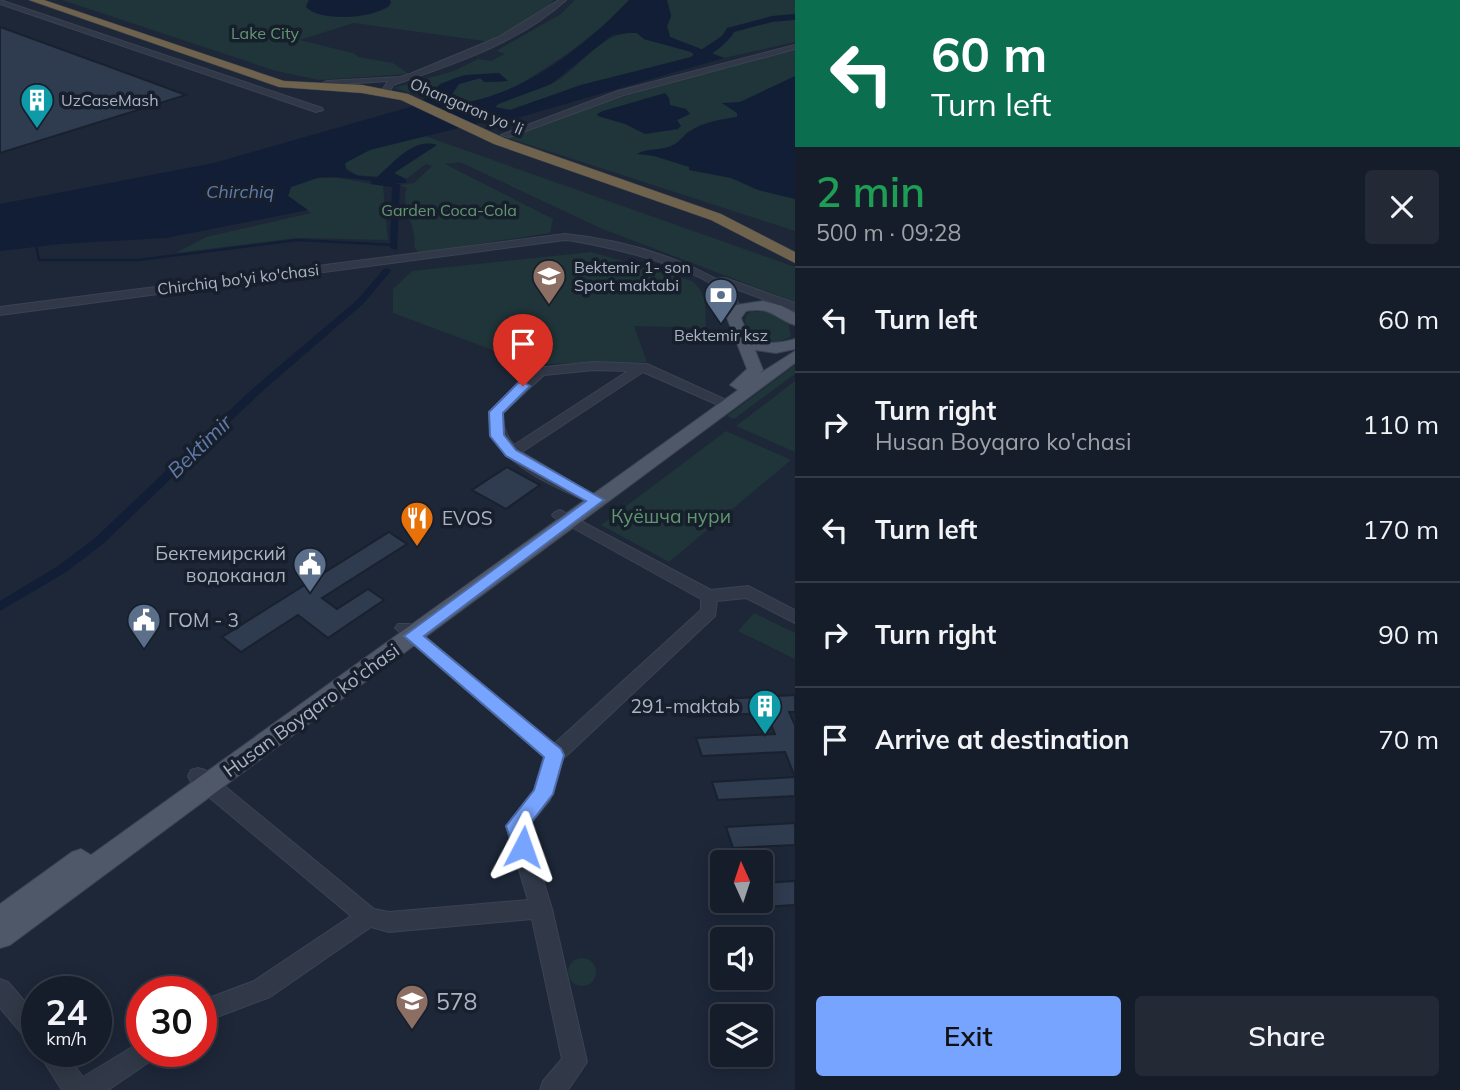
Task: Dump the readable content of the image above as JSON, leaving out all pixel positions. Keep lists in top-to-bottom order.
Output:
{
  "streets": {
    "highway": ["Ohangaron yoʻli"],
    "main road": ["Husan Boyqaro ko'chasi"],
    "street": ["Chirchiq bo'yi ko'chasi"]
  },
  "crossings": [
    ["Chirchiq bo'yi ko'chasi", "Husan Boyqaro ko'chasi"]
  ],
  "water": ["Chirchiq", "Bektimir"],
  "parks": ["Lake City", "Garden Coca-Cola", "Куёшча нури"],
  "places": {
    "building": ["UzCaseMash", "291-maktab"],
    "school or university": ["Bektemir 1- son Sport maktabi", "578"],
    "bank": ["Bektemir ksz"],
    "restaurant": ["EVOS"],
    "public building": ["Бектемирский водоканал", "ГОМ - 3"]
  },
  "north": "top",
  "page": {
    "turn": ["60 m", "Turn left"],
    "heading": ["2 min", "500 m · 09:28"],
    "list": [
      {
        "name": "Turn left",
        "value": "60 m"
      },
      {
        "name": "Turn right",
        "note": "Husan Boyqaro ko'chasi",
        "value": "110 m"
      },
      {
        "name": "Turn left",
        "value": "170 m"
      },
      {
        "name": "Turn right",
        "value": "90 m"
      },
      {
        "name": "Arrive at destination",
        "value": "70 m"
      }
    ],
    "speed": "24 km/h",
    "limit": "30",
    "buttons": ["Exit", "Share"]
  }
}
